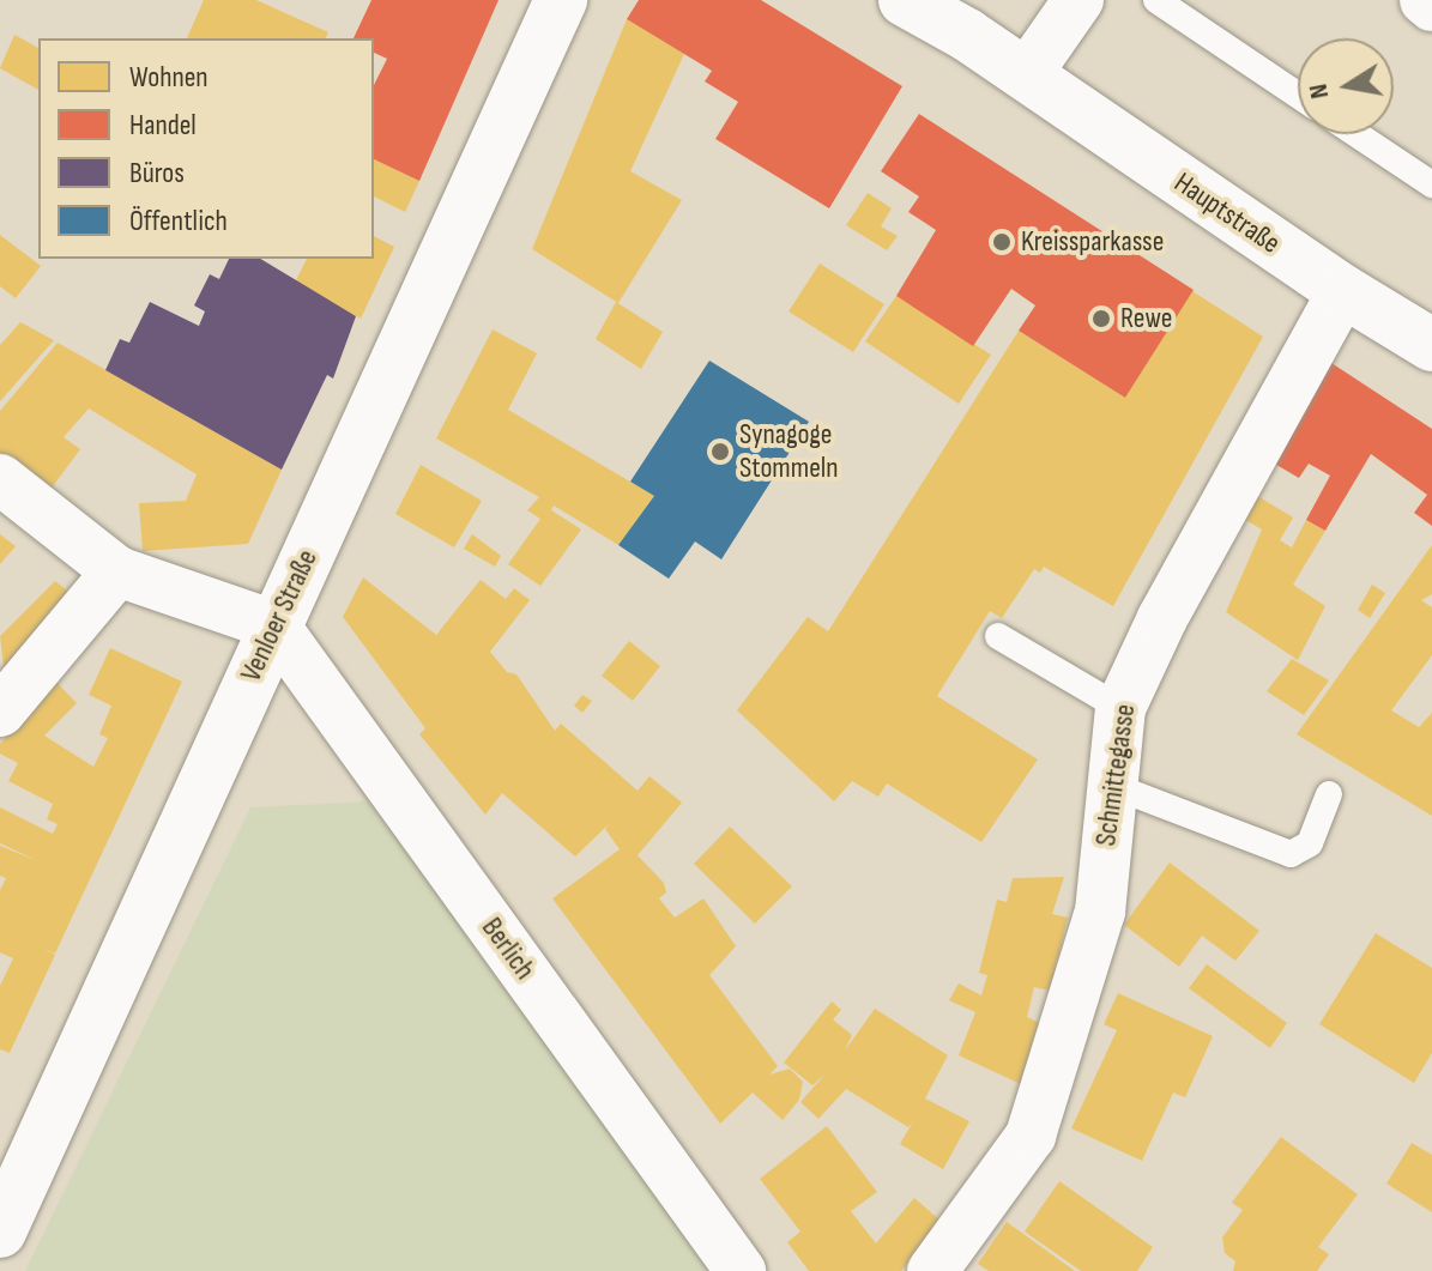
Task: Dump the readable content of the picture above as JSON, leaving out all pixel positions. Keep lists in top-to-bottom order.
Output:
{
  "streets": {
    "street": [
      "Hauptstraße",
      "Venloer Straße",
      "Schmittegasse",
      "Berlich"
    ]
  },
  "crossings": [
    ["Hauptstraße", "Schmittegasse"],
    ["Venloer Straße", "Berlich"]
  ],
  "places": ["Kreissparkasse", "Rewe", "Synagoge Stommeln"],
  "legend": [
    "Wohnen",
    "Handel",
    "Büros",
    "Öffentlich"
  ],
  "north": "left"
}
